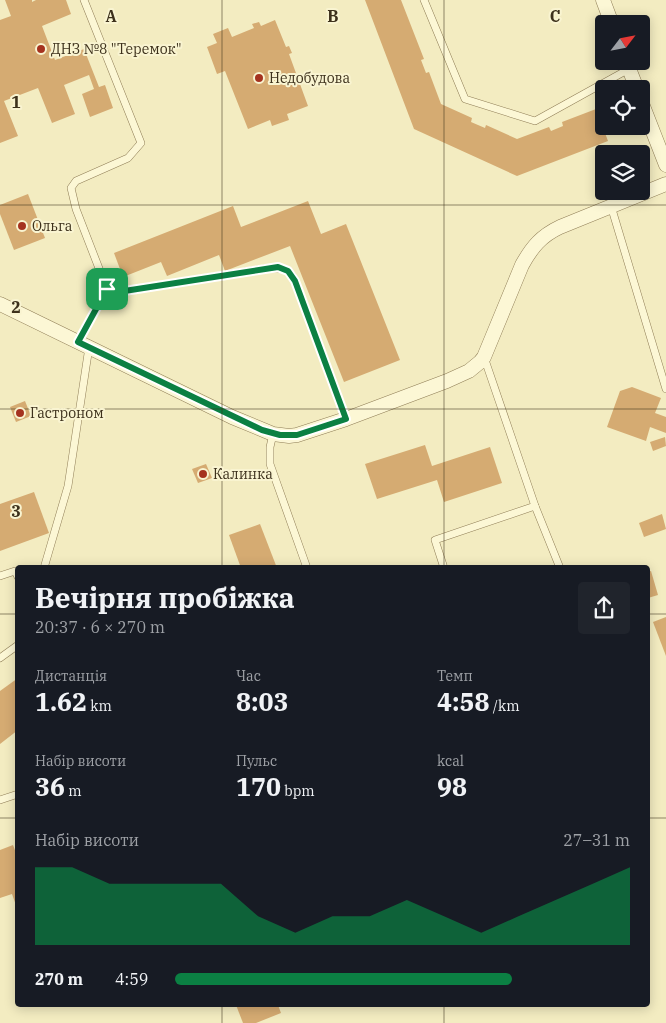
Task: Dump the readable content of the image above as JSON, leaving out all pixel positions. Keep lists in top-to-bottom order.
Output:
{
  "places": [
    "ДНЗ №8 \"Теремок\"",
    "Недобудова",
    "Ольга",
    "Гастроном",
    "Калинка"
  ],
  "north": "top right",
  "page": {
    "heading": ["Вечірня пробіжка", "20:37 · 6 × 270 m"],
    "stats": [
      ["Дистанція", "1.62 km"],
      ["Час", "8:03"],
      ["Темп", "4:58 /km"],
      ["Набір висоти", "36 m"],
      ["Пульс", "170 bpm"],
      ["kcal", "98"]
    ],
    "chart": ["Набір висоти", "27–31 m"],
    "list": [
      {
        "name": "270 m",
        "note": "4:59"
      }
    ]
  },
  "grid": {
    "columns": ["A", "B", "C"],
    "rows": ["1", "2", "3"]
  }
}
